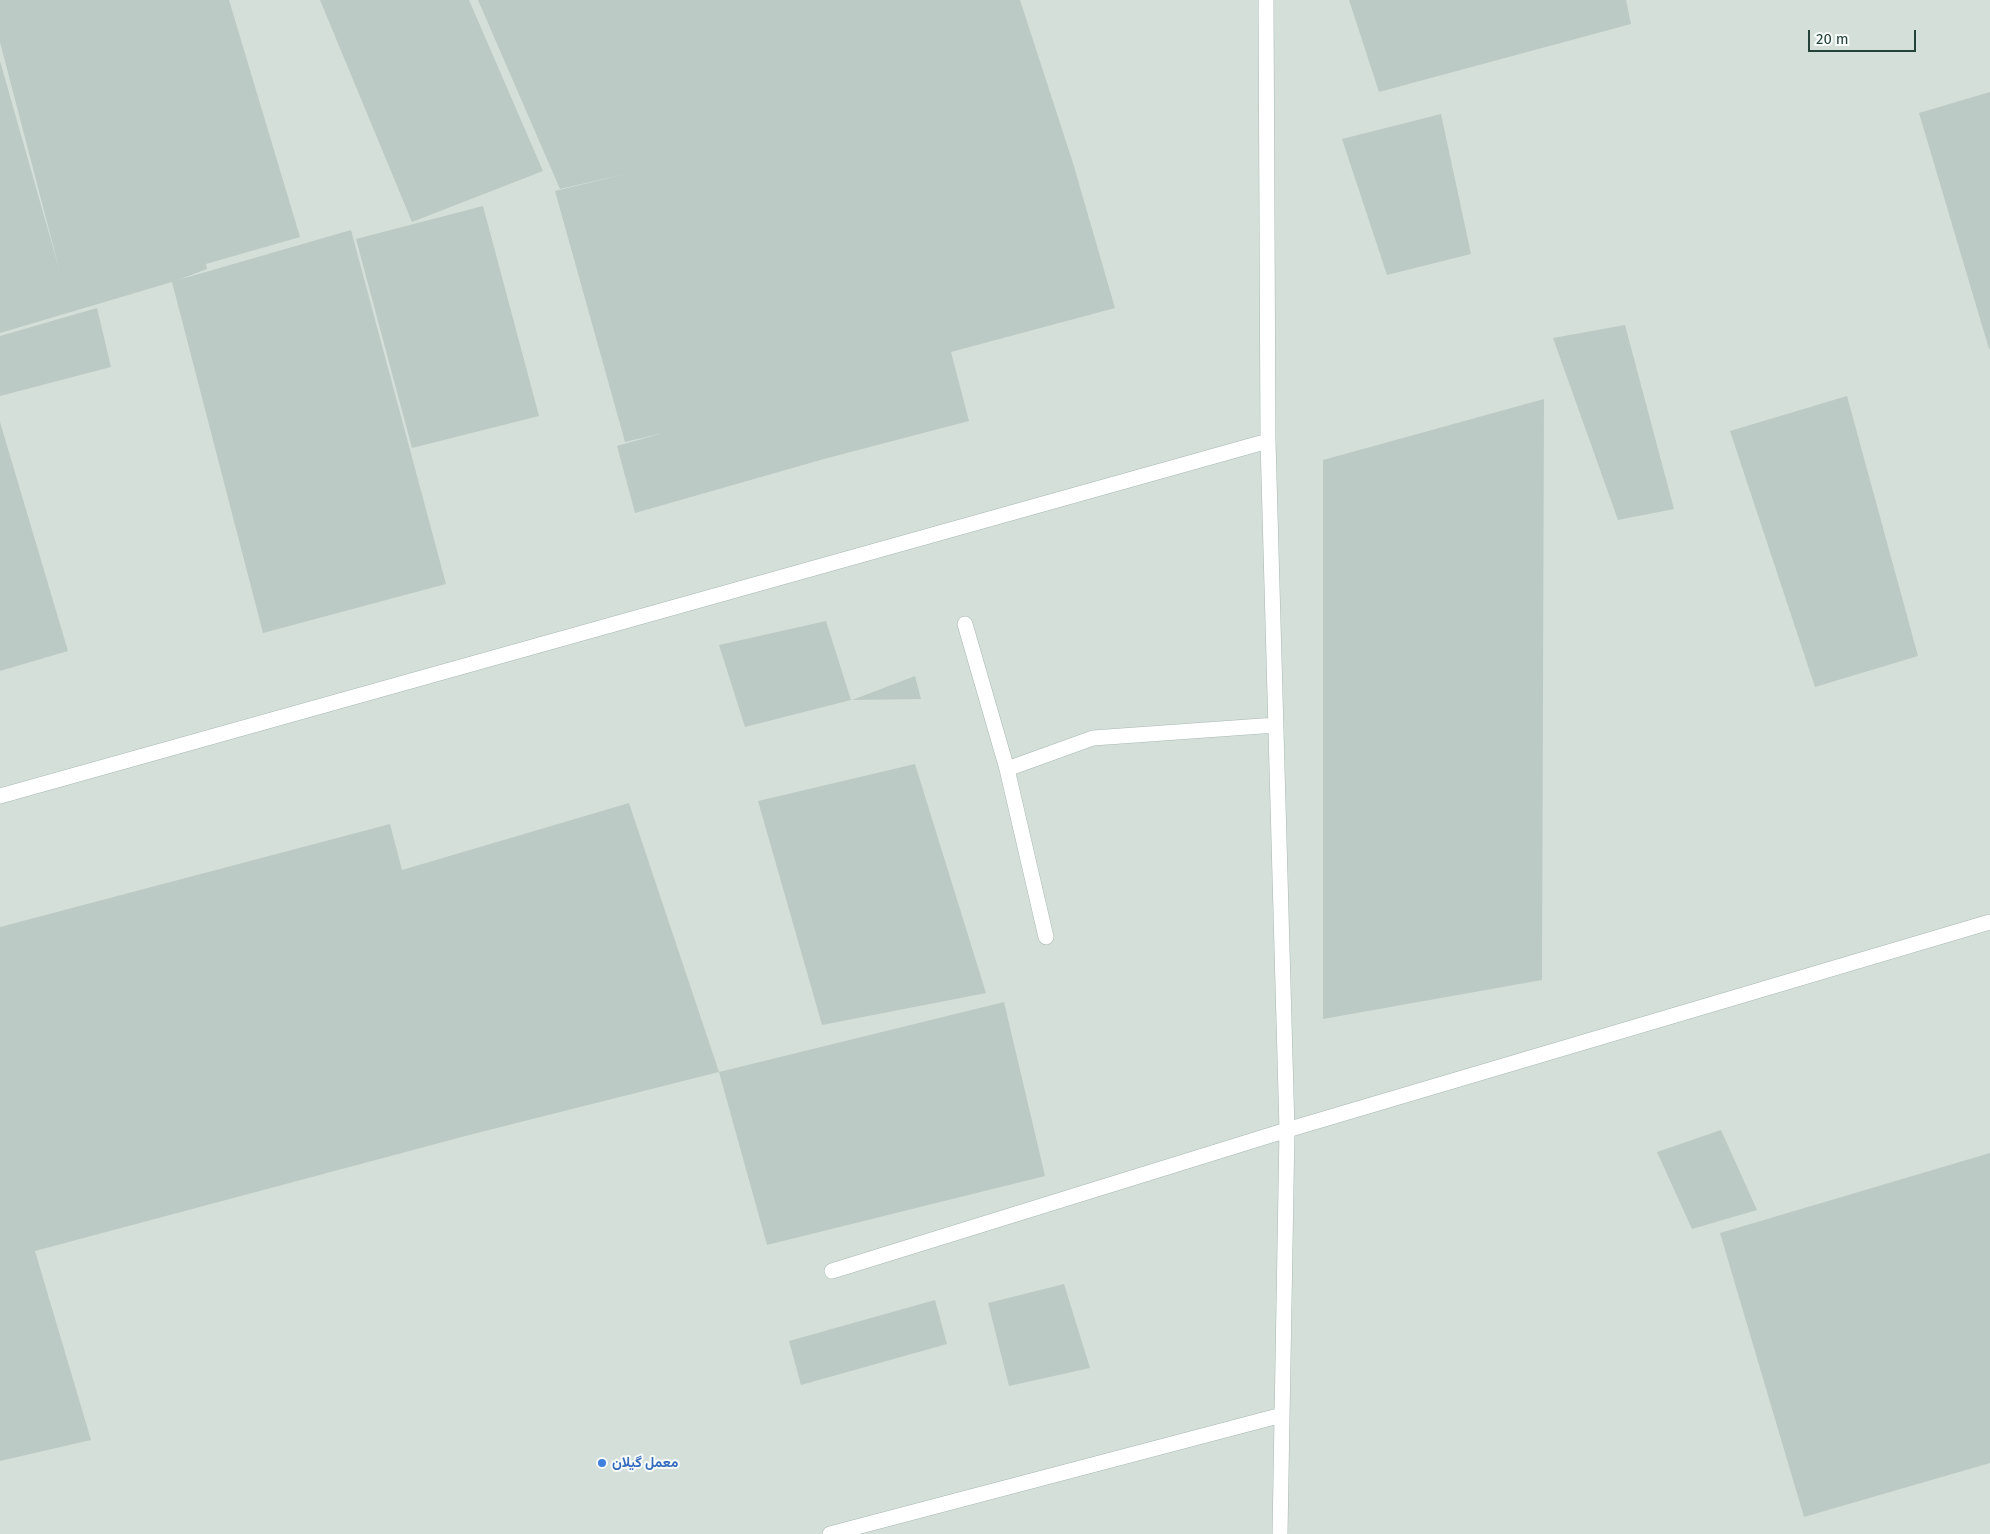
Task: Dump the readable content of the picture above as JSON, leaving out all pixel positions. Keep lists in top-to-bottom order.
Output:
{
  "places": ["معمل گیلان"],
  "scale_bar": "20 m"
}
